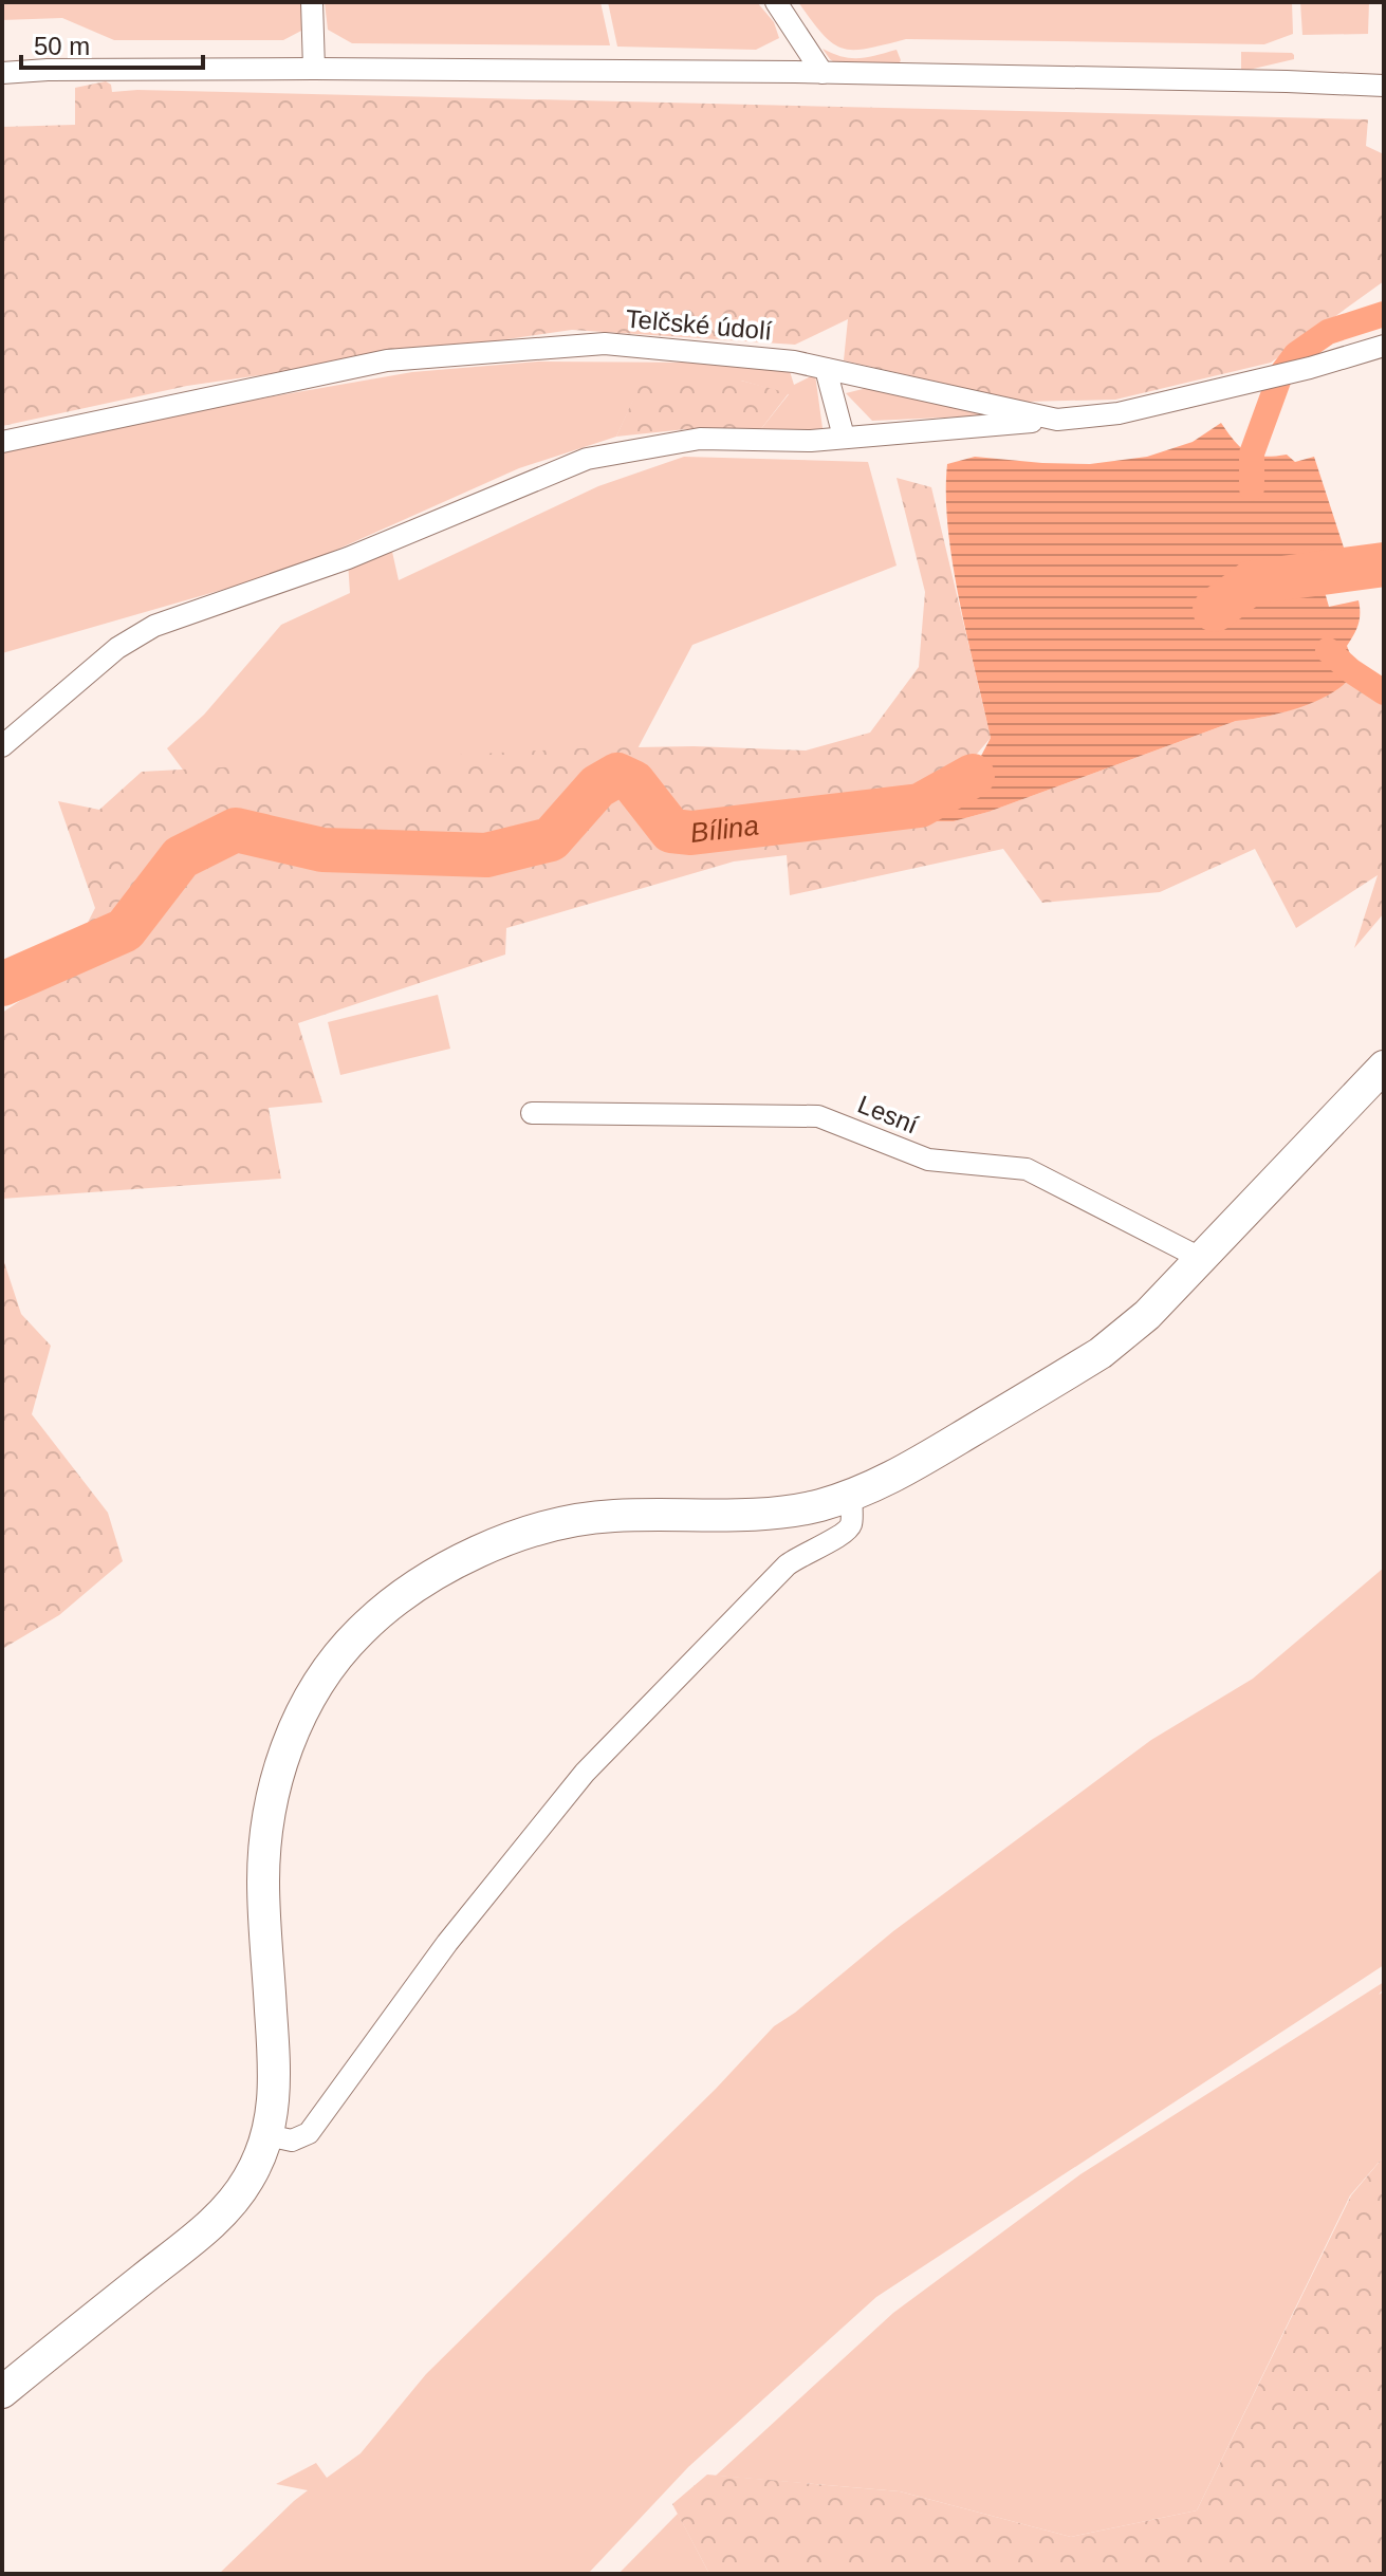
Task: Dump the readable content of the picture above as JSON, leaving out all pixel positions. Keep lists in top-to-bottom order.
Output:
{
  "streets": {
    "street": ["Telčské údolí", "Lesní"]
  },
  "water": ["Bílina"],
  "scale_bar": "50 m"
}
